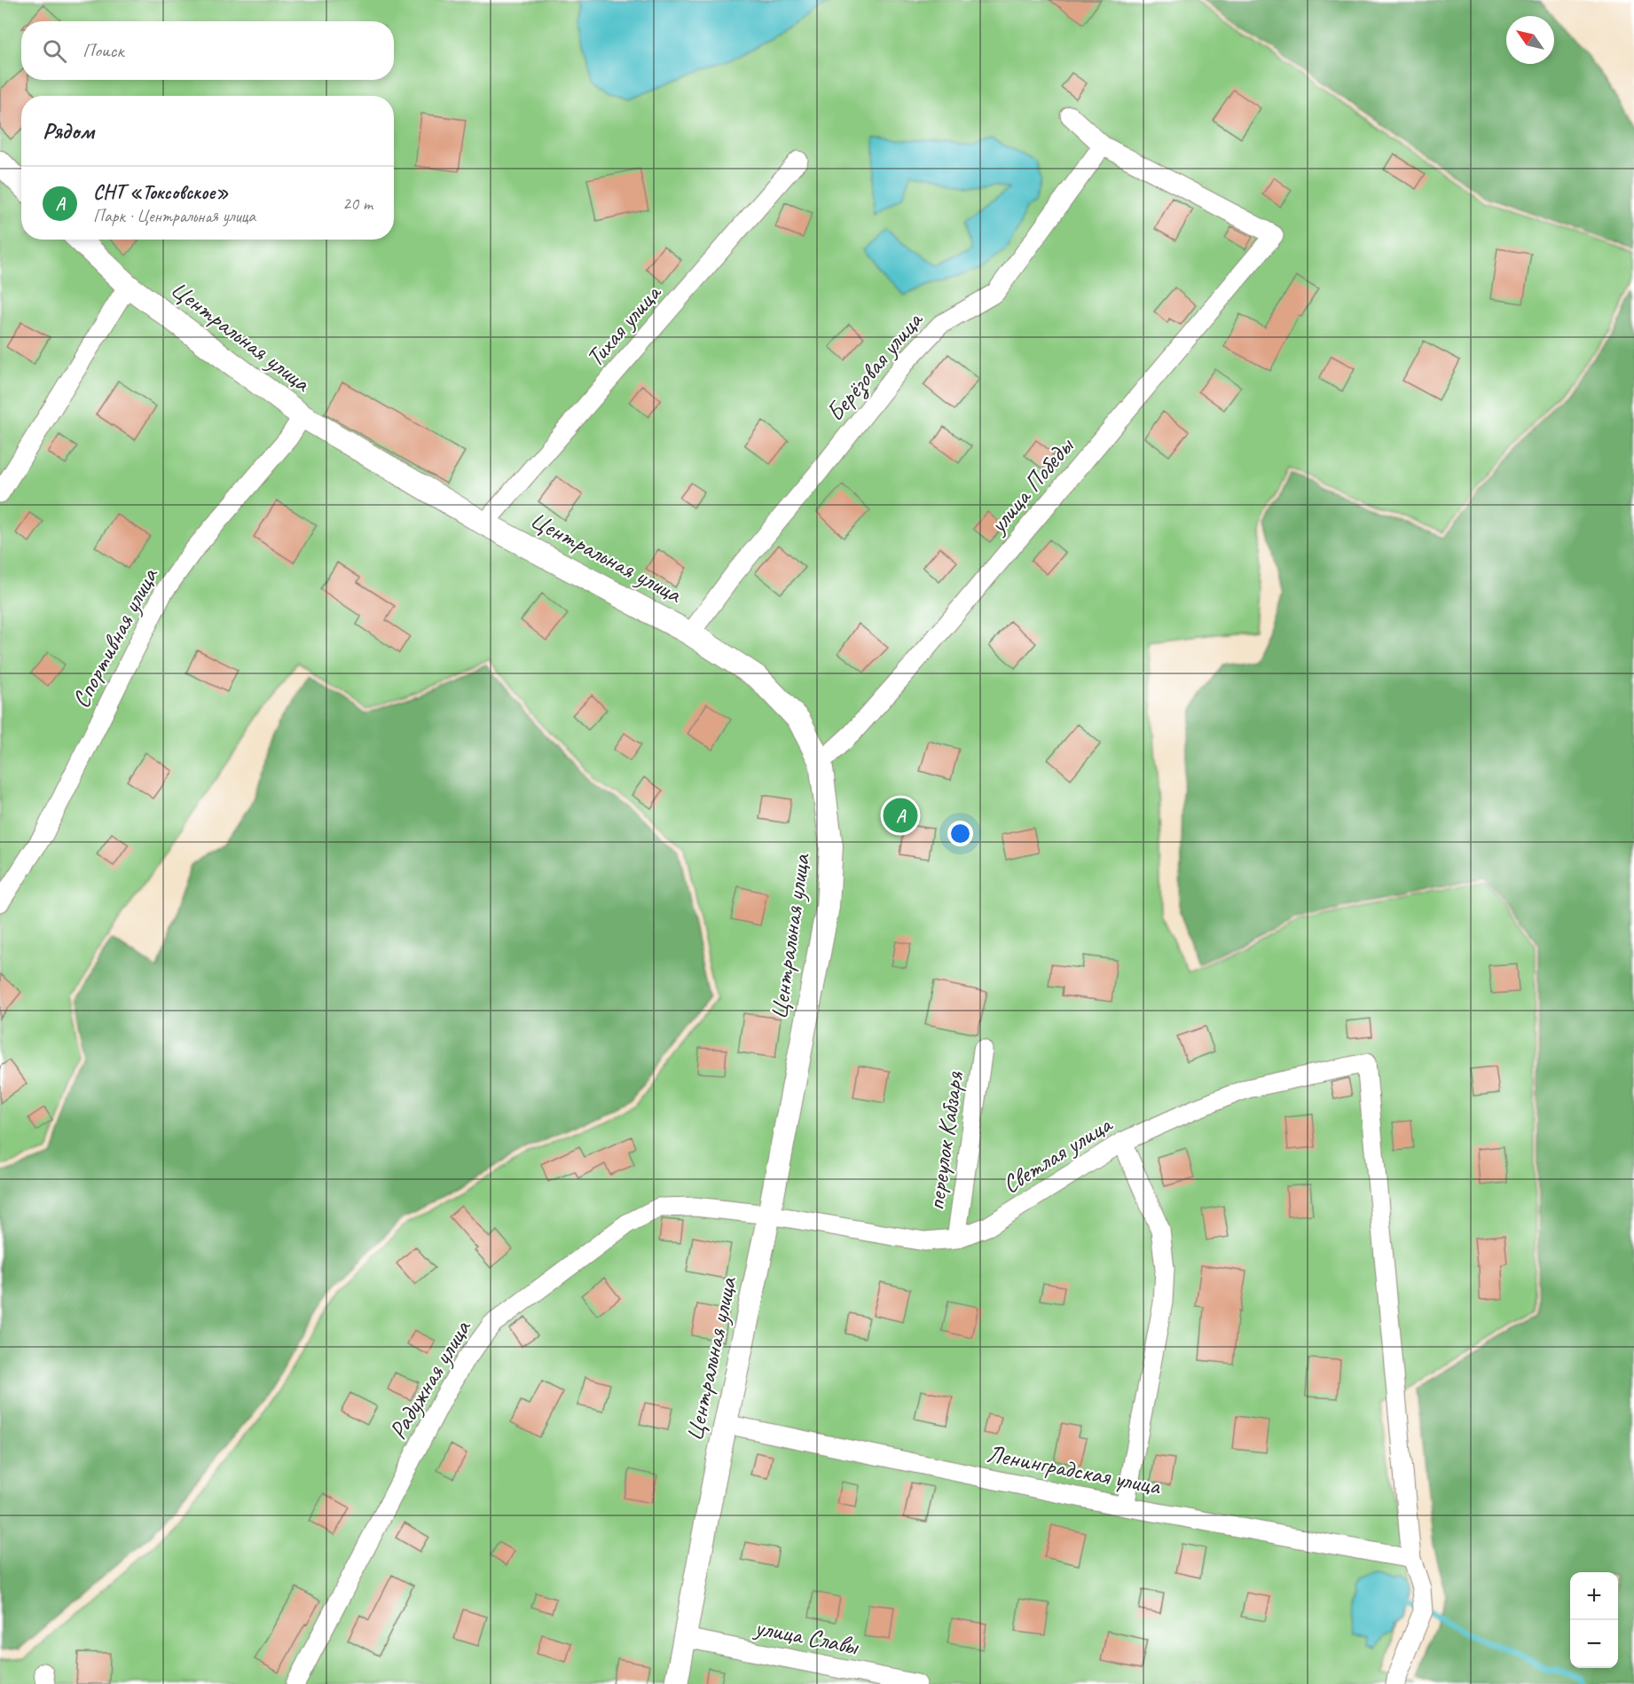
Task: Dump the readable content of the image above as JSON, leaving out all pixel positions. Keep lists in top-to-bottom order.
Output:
{
  "streets": {
    "street": [
      "Тихая улица",
      "Центральная улица",
      "Берёзовая улица",
      "улица Победы",
      "Спортивная улица",
      "переулок Кабзаря",
      "Светлая улица",
      "Радужная улица",
      "Ленинградская улица",
      "улица Славы"
    ]
  },
  "crossings": [
    ["Тихая улица", "Центральная улица"],
    ["Центральная улица", "Берёзовая улица"],
    ["Центральная улица", "улица Победы"],
    ["Центральная улица", "Спортивная улица"],
    ["Центральная улица", "Светлая улица"],
    ["Центральная улица", "Радужная улица"],
    ["Центральная улица", "Ленинградская улица"],
    ["Центральная улица", "улица Славы"],
    ["Берёзовая улица", "улица Победы"],
    ["переулок Кабзаря", "Светлая улица"],
    ["Светлая улица", "Радужная улица"],
    ["Светлая улица", "Ленинградская улица"]
  ],
  "north": "top left",
  "page": {
    "search": "Поиск",
    "heading": "Рядом",
    "list": [
      {
        "mark": "A",
        "name": "СНТ «Токсовское»",
        "note": "Парк · Центральная улица",
        "value": "20 m"
      }
    ],
    "pins": "A",
    "map_buttons": ["+", "−"]
  }
}
